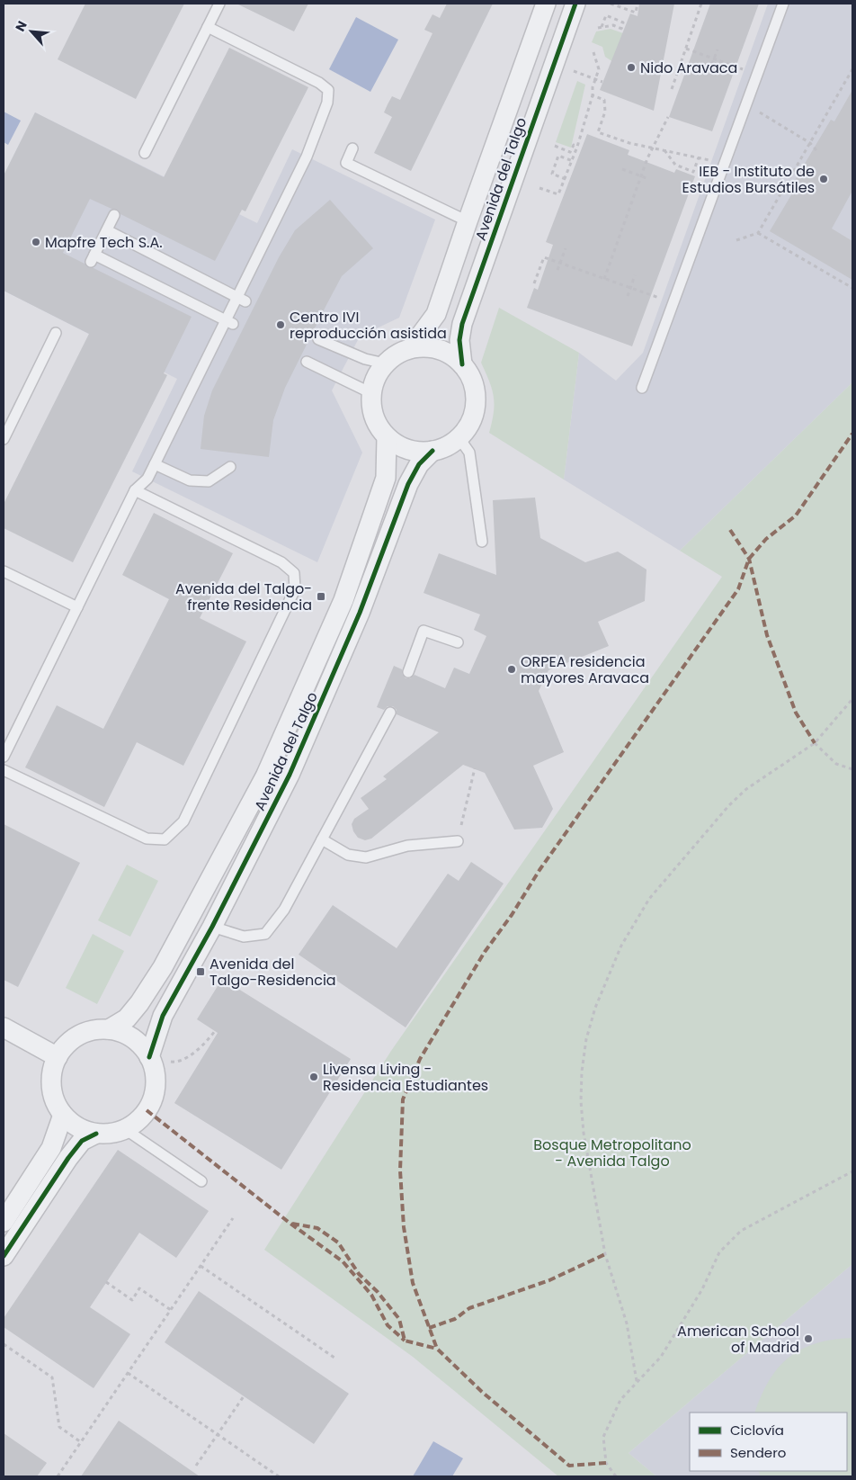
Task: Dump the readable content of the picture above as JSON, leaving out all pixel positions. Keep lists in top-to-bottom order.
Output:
{
  "streets": {
    "street": ["Avenida del Talgo"]
  },
  "parks": ["Bosque Metropolitano - Avenida Talgo"],
  "places": {
    "other": [
      "Nido Aravaca",
      "IEB - Instituto de Estudios Bursátiles",
      "Mapfre Tech S.A.",
      "Centro IVI reproducción asistida",
      "ORPEA residencia mayores Aravaca",
      "Livensa Living - Residencia Estudiantes",
      "American School of Madrid"
    ],
    "transit": ["Avenida del Talgo- frente Residencia", "Avenida del Talgo-Residencia"]
  },
  "legend": ["Ciclovía", "Sendero"],
  "north": "top left"
}
